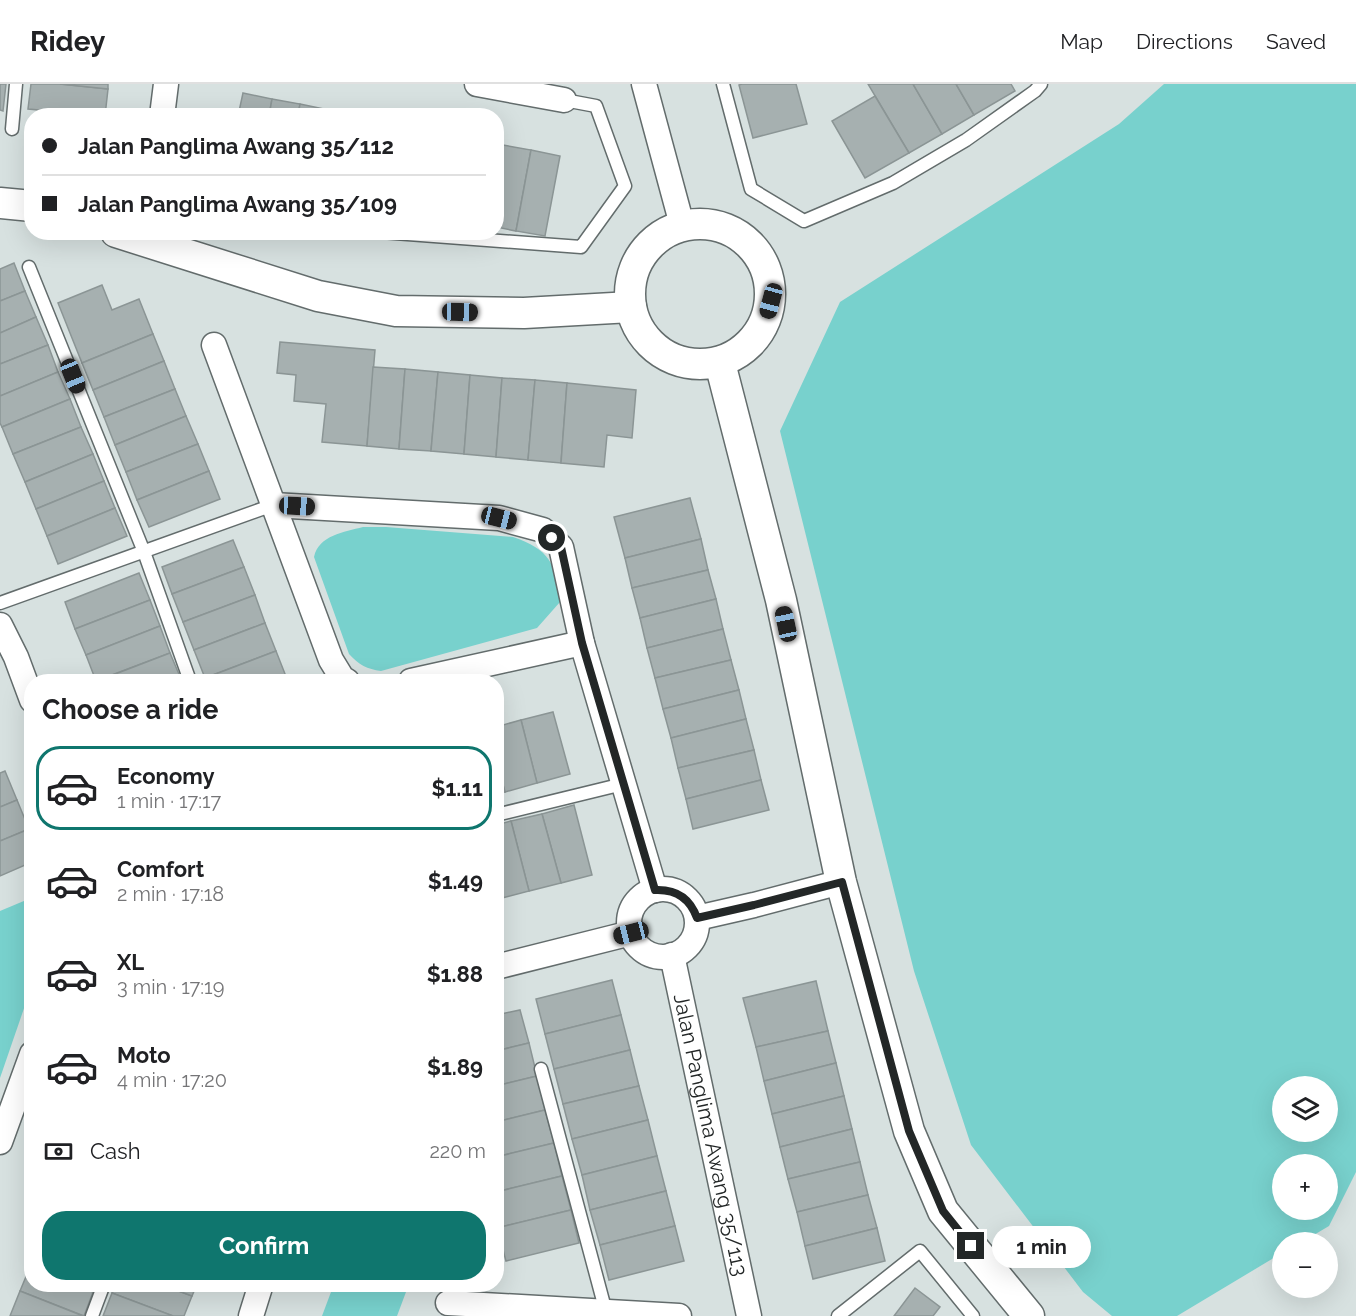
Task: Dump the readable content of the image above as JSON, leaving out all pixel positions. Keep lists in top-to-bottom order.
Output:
{
  "streets": {
    "street": ["Jalan Panglima Awang 35/113"]
  },
  "page": {
    "header": "Ridey",
    "nav": ["Map", "Directions", "Saved"],
    "banner": ["Jalan Panglima Awang 35/112", "Jalan Panglima Awang 35/109"],
    "heading": "Choose a ride",
    "list": [
      {
        "name": "Economy",
        "note": "1 min · 17:17",
        "value": "$1.11"
      },
      {
        "name": "Comfort",
        "note": "2 min · 17:18",
        "value": "$1.49"
      },
      {
        "name": "XL",
        "note": "3 min · 17:19",
        "value": "$1.88"
      },
      {
        "name": "Moto",
        "note": "4 min · 17:20",
        "value": "$1.89"
      }
    ],
    "map_buttons": ["+", "−"],
    "pay": ["Cash", "220 m"],
    "buttons": "Confirm",
    "bubble": "1 min"
  }
}
